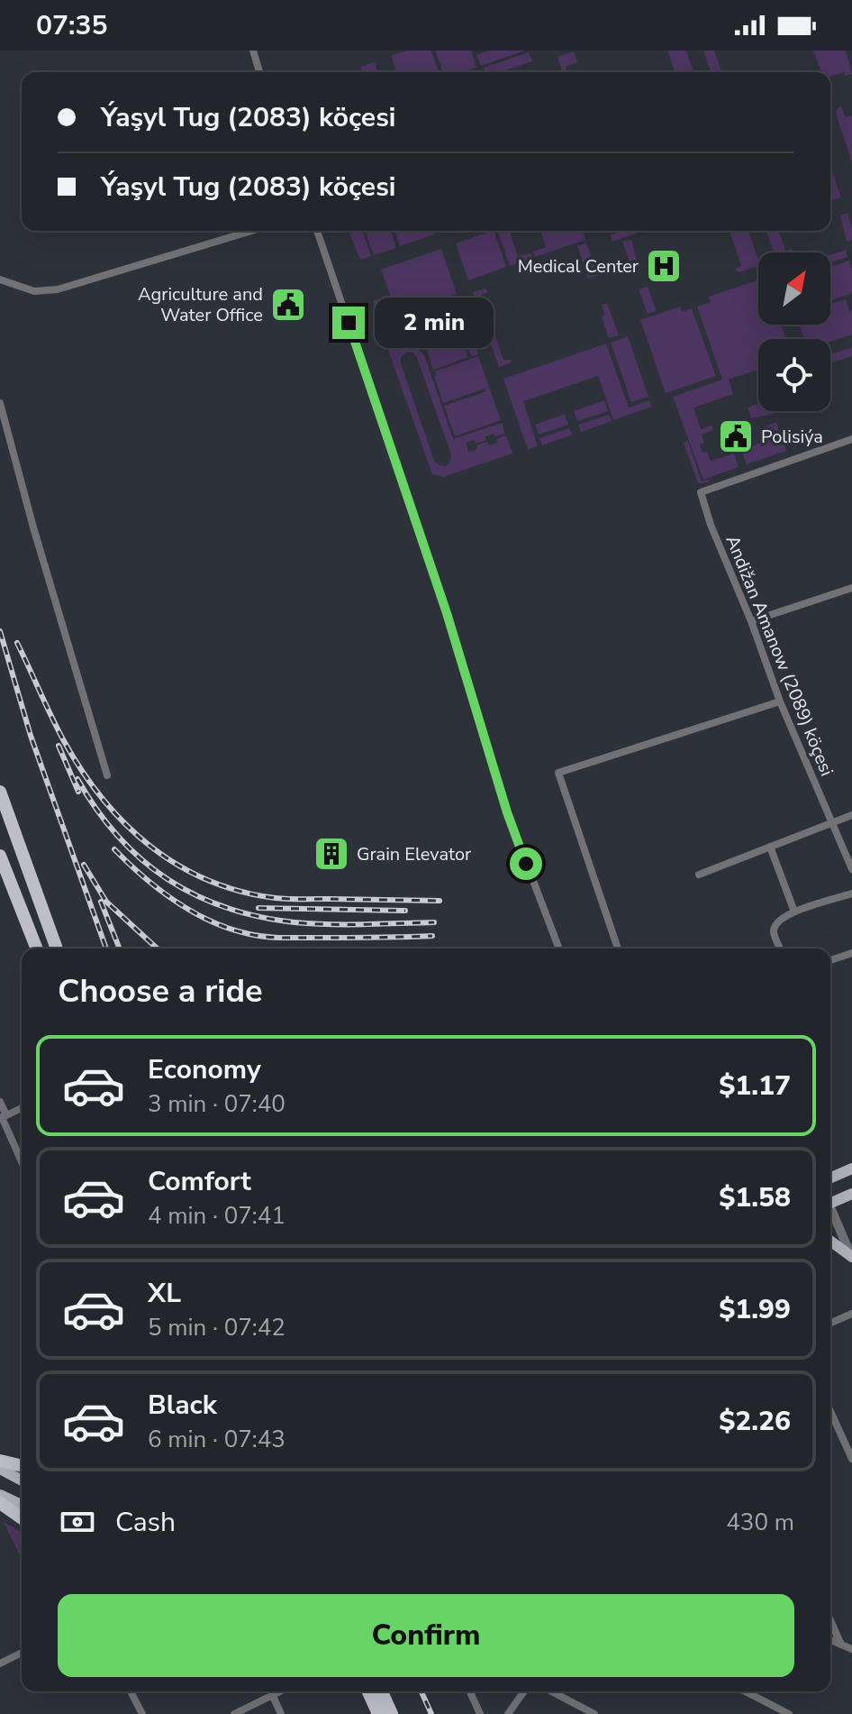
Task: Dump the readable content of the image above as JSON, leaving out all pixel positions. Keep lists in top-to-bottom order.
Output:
{
  "streets": {
    "street": ["Andižan Amanow (2089) köçesi"]
  },
  "places": {
    "hospital": ["Medical Center"],
    "public building": ["Agriculture and Water Office", "Polisiýa"],
    "building": ["Grain Elevator"]
  },
  "north": "top right",
  "page": {
    "status": "07:35",
    "banner": ["Ýaşyl Tug (2083) köçesi", "Ýaşyl Tug (2083) köçesi"],
    "bubble": "2 min",
    "heading": "Choose a ride",
    "list": [
      {
        "name": "Economy",
        "note": "3 min · 07:40",
        "value": "$1.17"
      },
      {
        "name": "Comfort",
        "note": "4 min · 07:41",
        "value": "$1.58"
      },
      {
        "name": "XL",
        "note": "5 min · 07:42",
        "value": "$1.99"
      },
      {
        "name": "Black",
        "note": "6 min · 07:43",
        "value": "$2.26"
      }
    ],
    "pay": ["Cash", "430 m"],
    "buttons": "Confirm"
  }
}
